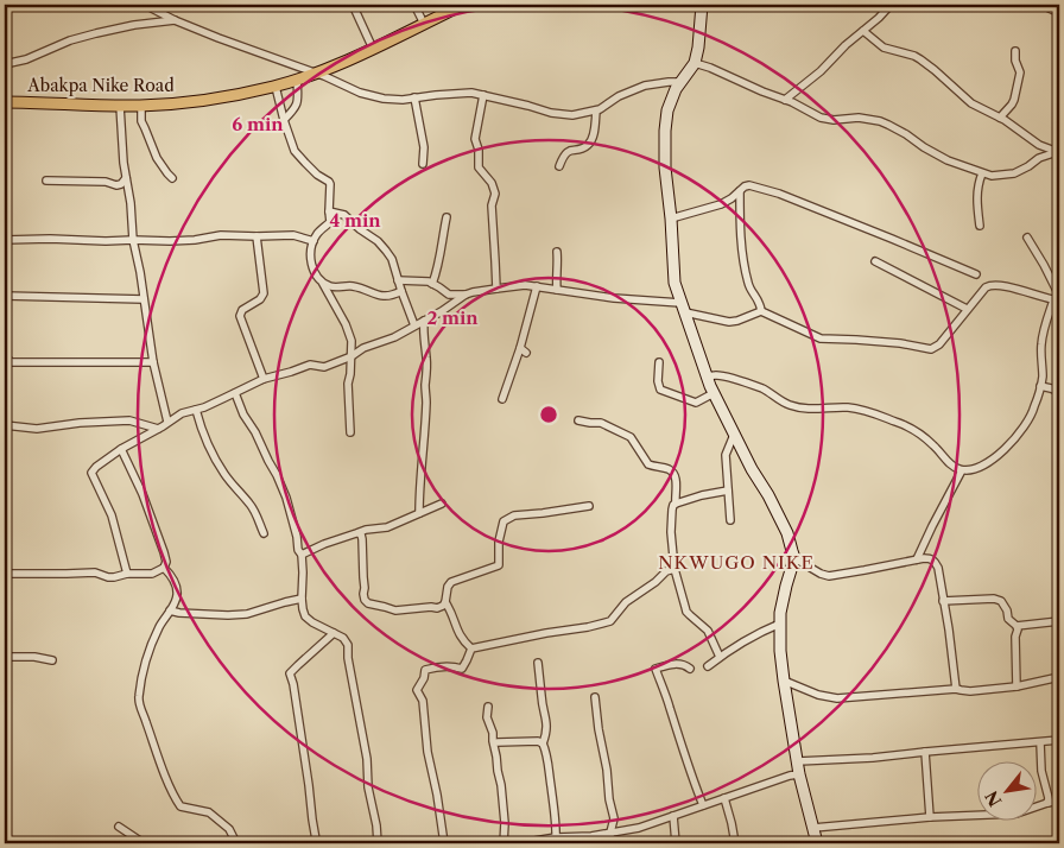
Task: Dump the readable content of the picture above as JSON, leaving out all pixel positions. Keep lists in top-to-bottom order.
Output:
{
  "streets": {
    "main road": ["Abakpa Nike Road"]
  },
  "districts": ["NKWUGO NIKE"],
  "north": "bottom left",
  "rings": ["6 min", "4 min", "2 min"]
}
